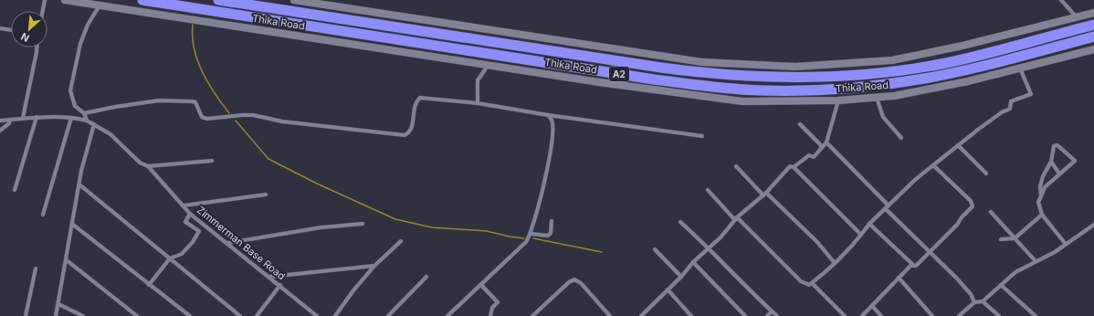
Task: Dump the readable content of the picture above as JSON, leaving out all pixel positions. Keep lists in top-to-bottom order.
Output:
{
  "streets": {
    "highway": ["Thika Road", "A2"],
    "street": ["Zimmerman Base Road"]
  },
  "north": "bottom left"
}
